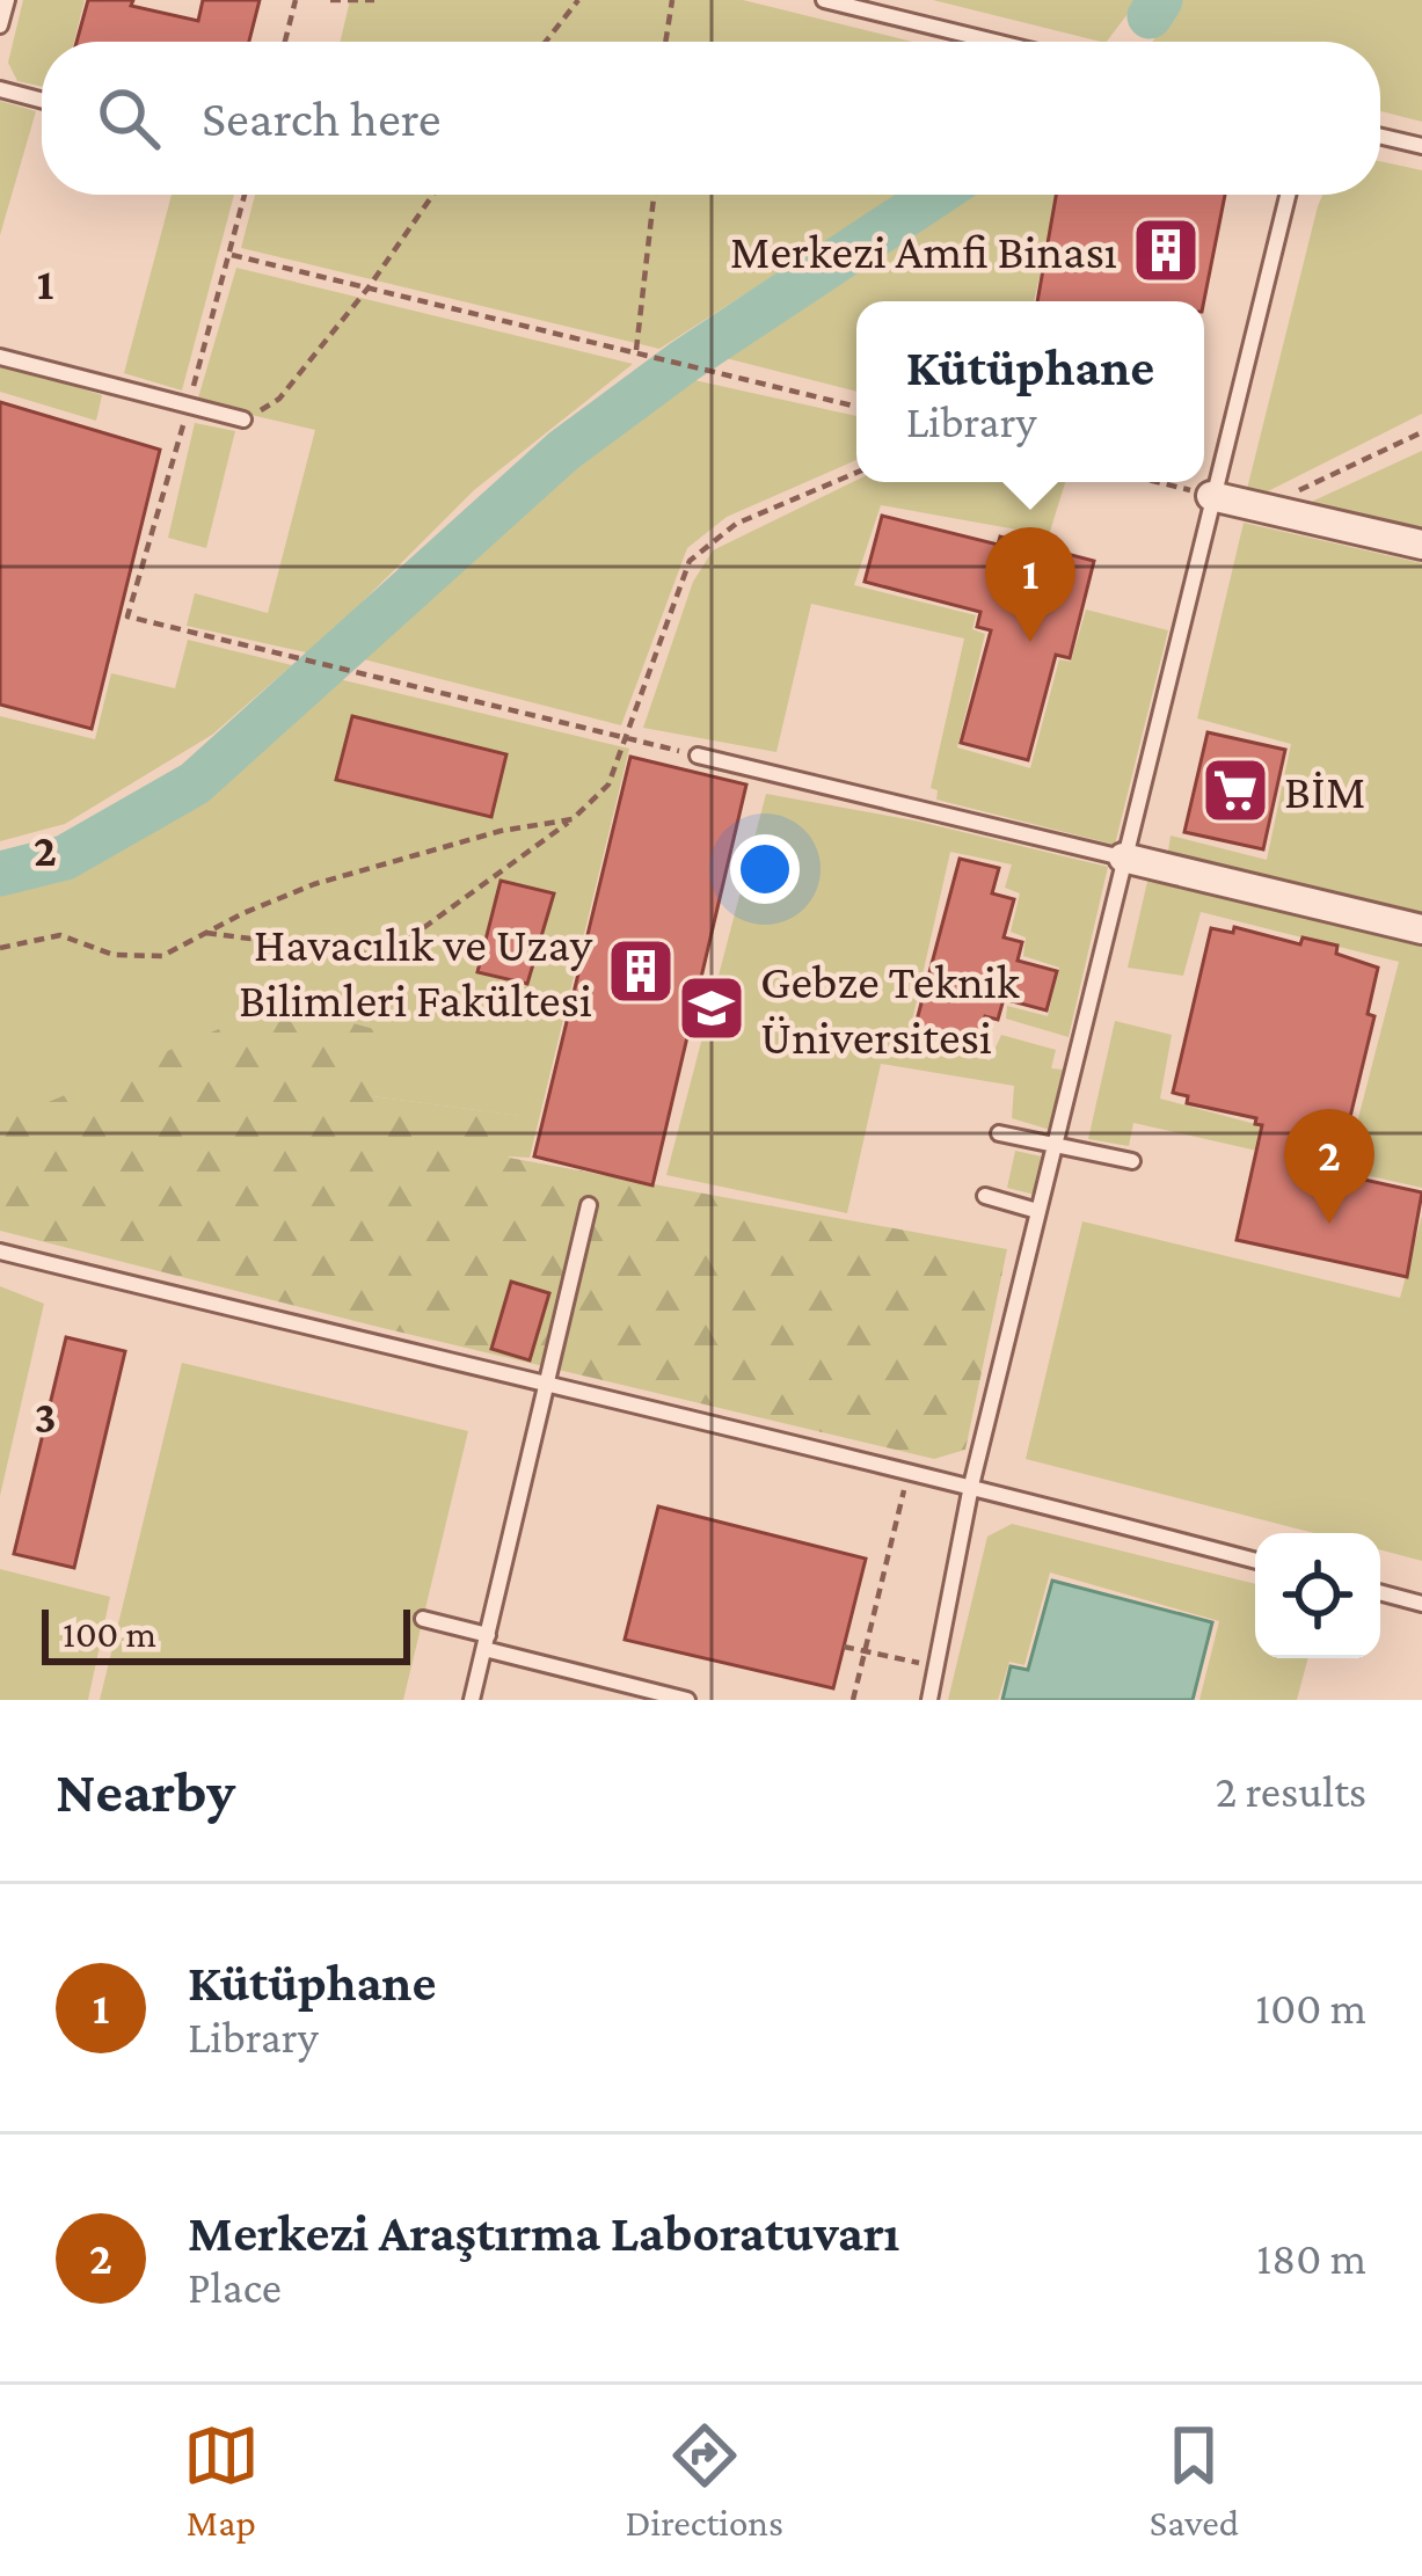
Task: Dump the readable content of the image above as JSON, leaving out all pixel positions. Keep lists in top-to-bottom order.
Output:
{
  "places": {
    "building": ["Merkezi Amfi Binası", "Havacılık ve Uzay Bilimleri Fakültesi"],
    "supermarket": ["BİM"],
    "school or university": ["Gebze Teknik Üniversitesi"]
  },
  "scale_bar": "100 m",
  "page": {
    "search": "Search here",
    "popup": ["Kütüphane", "Library"],
    "pins": ["1", "2"],
    "scale": "100 m",
    "heading": ["Nearby", "2 results"],
    "list": [
      {
        "mark": "1",
        "name": "Kütüphane",
        "note": "Library",
        "value": "100 m"
      },
      {
        "mark": "2",
        "name": "Merkezi Araştırma Laboratuvarı",
        "note": "Place",
        "value": "180 m"
      }
    ],
    "nav": ["Map", "Directions", "Saved"]
  },
  "grid": {
    "rows": ["1", "2", "3"]
  }
}
